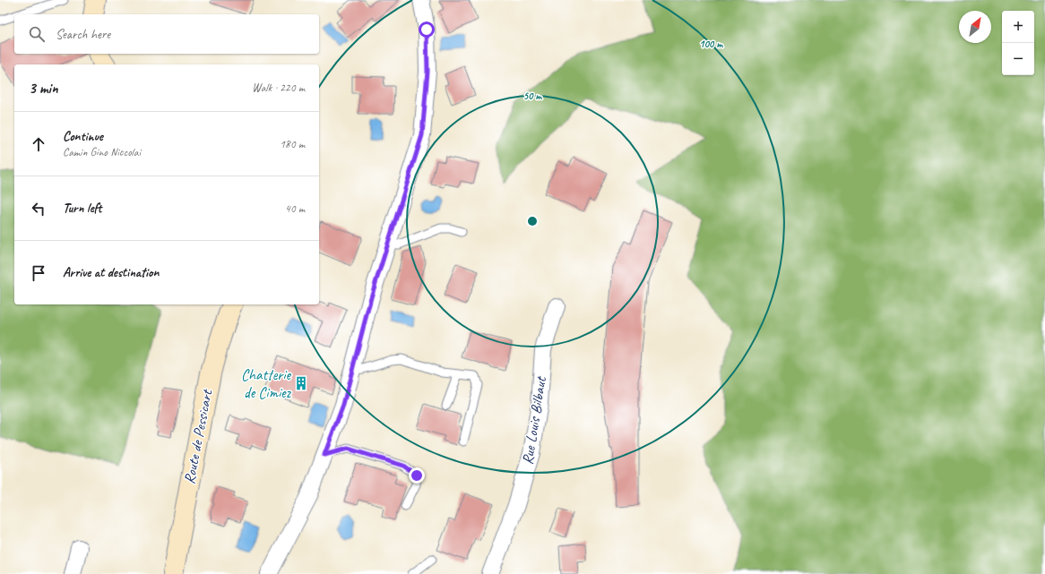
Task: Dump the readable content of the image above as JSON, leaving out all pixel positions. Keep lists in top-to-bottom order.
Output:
{
  "streets": {
    "street": ["Rue Louis Bilbaut", "Route de Pessicart"]
  },
  "places": {
    "building": ["Chatterie de Cimiez"]
  },
  "north": "top right",
  "page": {
    "map_buttons": ["+", "−"],
    "search": "Search here",
    "heading": ["3 min", "Walk · 220 m"],
    "list": [
      ["Continue", "Camin Gino Niccolai", "180 m"],
      ["Turn left", "40 m"],
      "Arrive at destination"
    ]
  },
  "rings": ["100 m", "50 m"]
}
